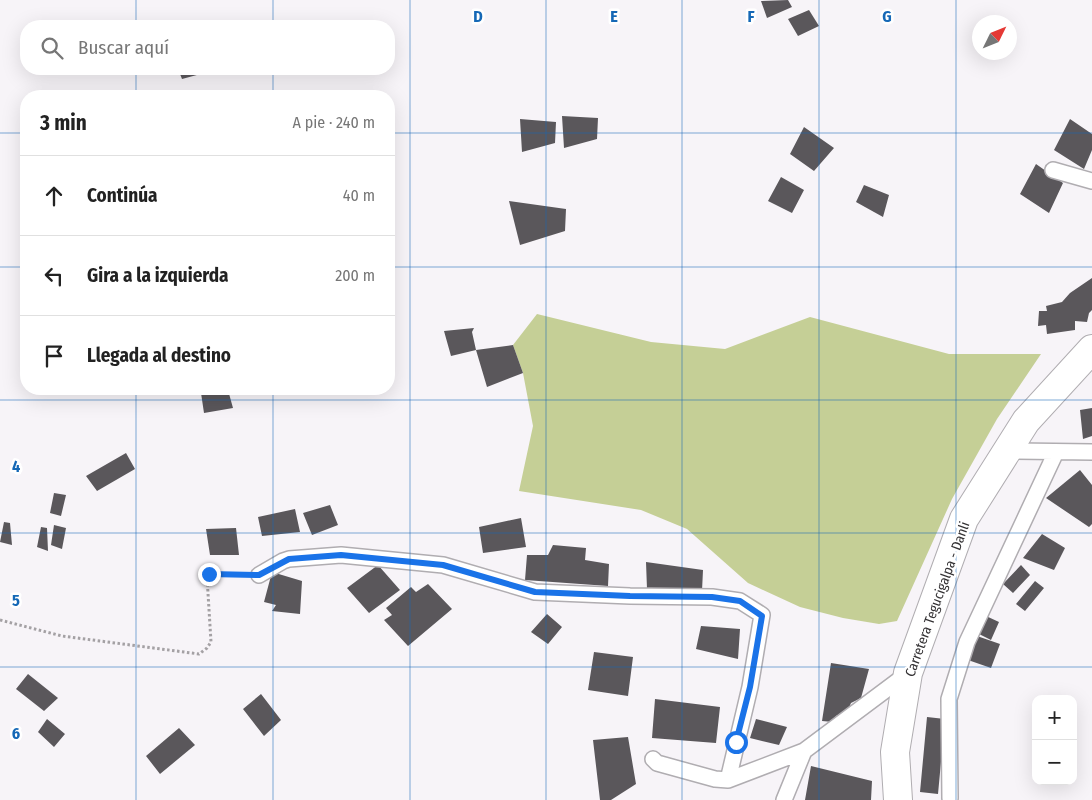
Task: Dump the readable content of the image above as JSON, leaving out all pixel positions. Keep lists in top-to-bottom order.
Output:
{
  "streets": {
    "highway": ["Carretera Tegucigalpa - Danli"]
  },
  "north": "top right",
  "page": {
    "search": "Buscar aquí",
    "heading": ["3 min", "A pie · 240 m"],
    "list": [
      ["Continúa", "40 m"],
      ["Gira a la izquierda", "200 m"],
      "Llegada al destino"
    ],
    "map_buttons": ["+", "−"]
  },
  "grid": {
    "columns": [
      "D",
      "E",
      "F",
      "G"
    ],
    "rows": ["4", "5", "6"]
  }
}
